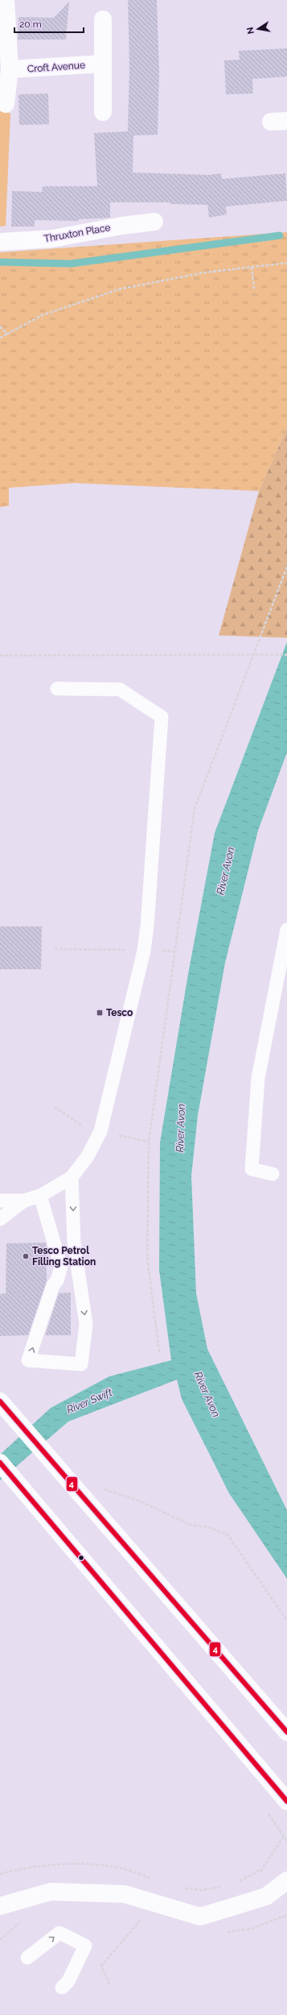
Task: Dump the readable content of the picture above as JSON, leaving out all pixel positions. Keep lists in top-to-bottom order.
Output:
{
  "streets": {
    "main road": ["Croft Avenue", "Thruxton Place"]
  },
  "water": ["River Avon", "River Swift"],
  "places": {
    "transit": ["Tesco"],
    "other": ["Tesco Petrol Filling Station"]
  },
  "lines": ["transit line 4"],
  "scale_bar": "20 m",
  "north": "left"
}
